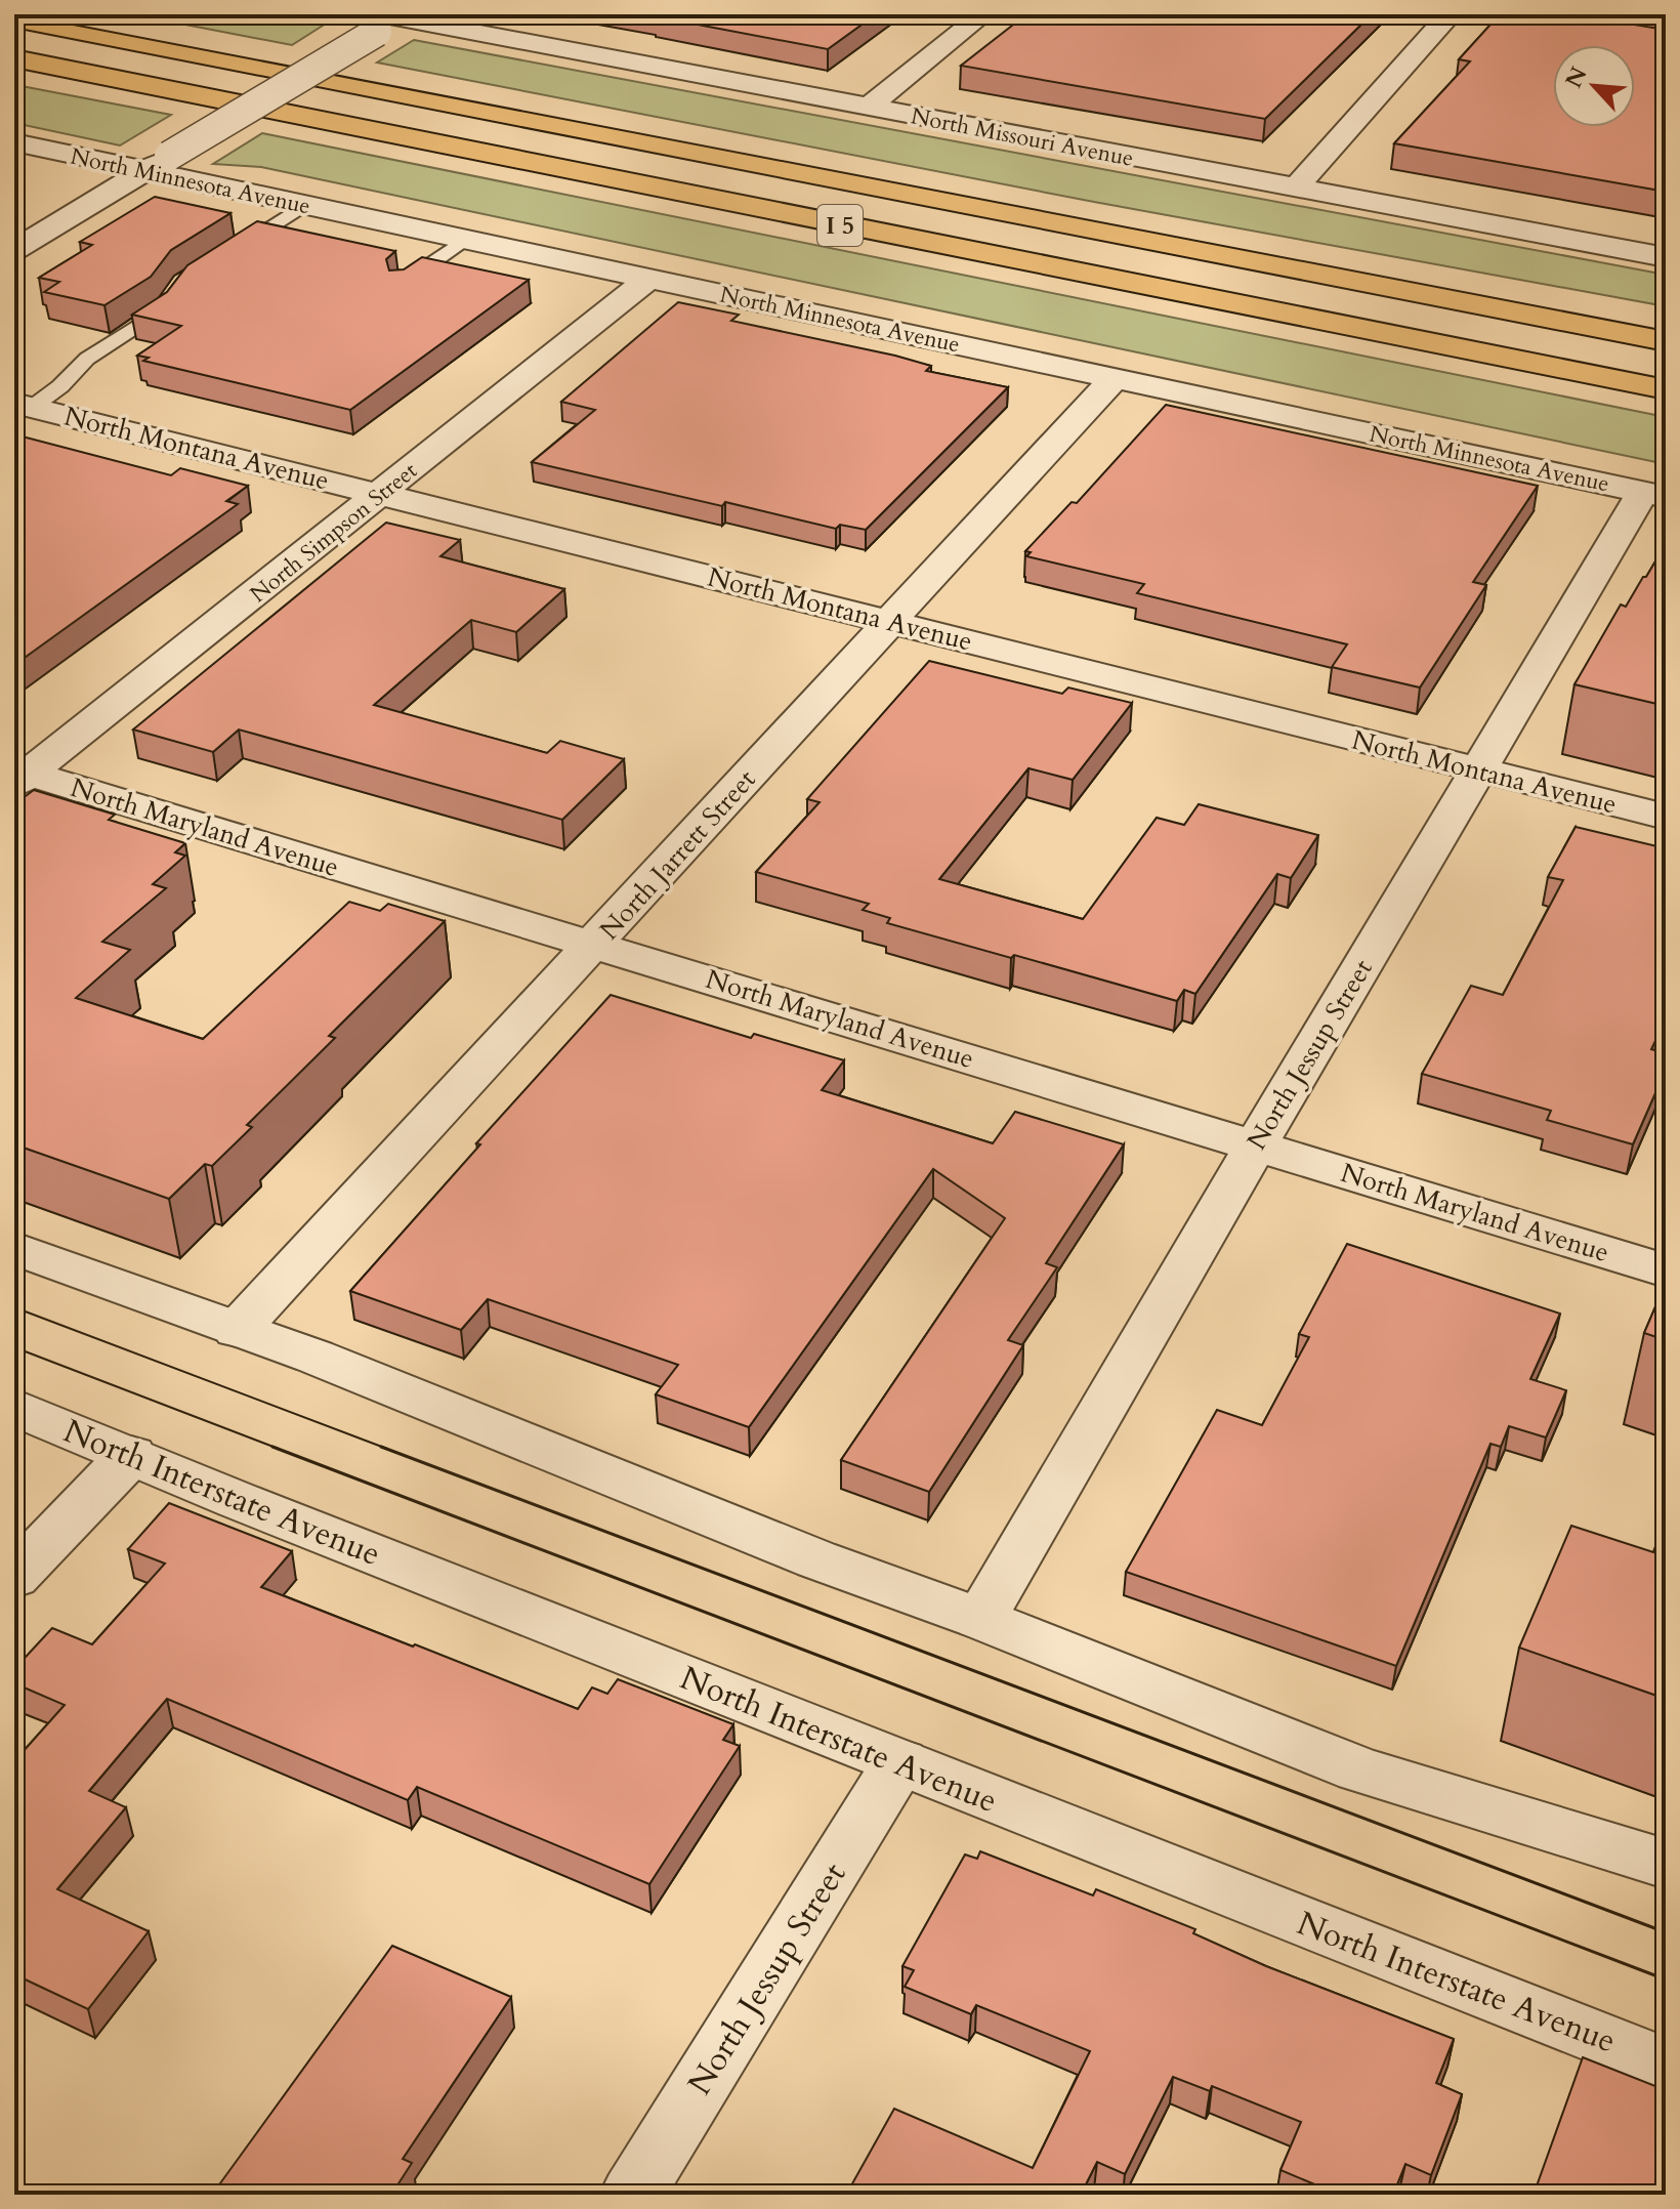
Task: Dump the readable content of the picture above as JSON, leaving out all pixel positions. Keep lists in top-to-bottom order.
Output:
{
  "streets": {
    "highway": ["I 5"],
    "street": [
      "North Missouri Avenue",
      "North Minnesota Avenue",
      "North Montana Avenue",
      "North Simpson Street",
      "North Maryland Avenue",
      "North Jarrett Street",
      "North Jessup Street",
      "North Interstate Avenue"
    ]
  },
  "crossings": [
    ["North Minnesota Avenue", "North Simpson Street"],
    ["North Minnesota Avenue", "North Jarrett Street"],
    ["North Minnesota Avenue", "North Jessup Street"],
    ["North Montana Avenue", "North Simpson Street"],
    ["North Montana Avenue", "North Jarrett Street"],
    ["North Montana Avenue", "North Jessup Street"],
    ["North Simpson Street", "North Maryland Avenue"],
    ["North Maryland Avenue", "North Jarrett Street"],
    ["North Maryland Avenue", "North Jessup Street"],
    ["North Jessup Street", "North Interstate Avenue"]
  ],
  "north": "top left"
}
